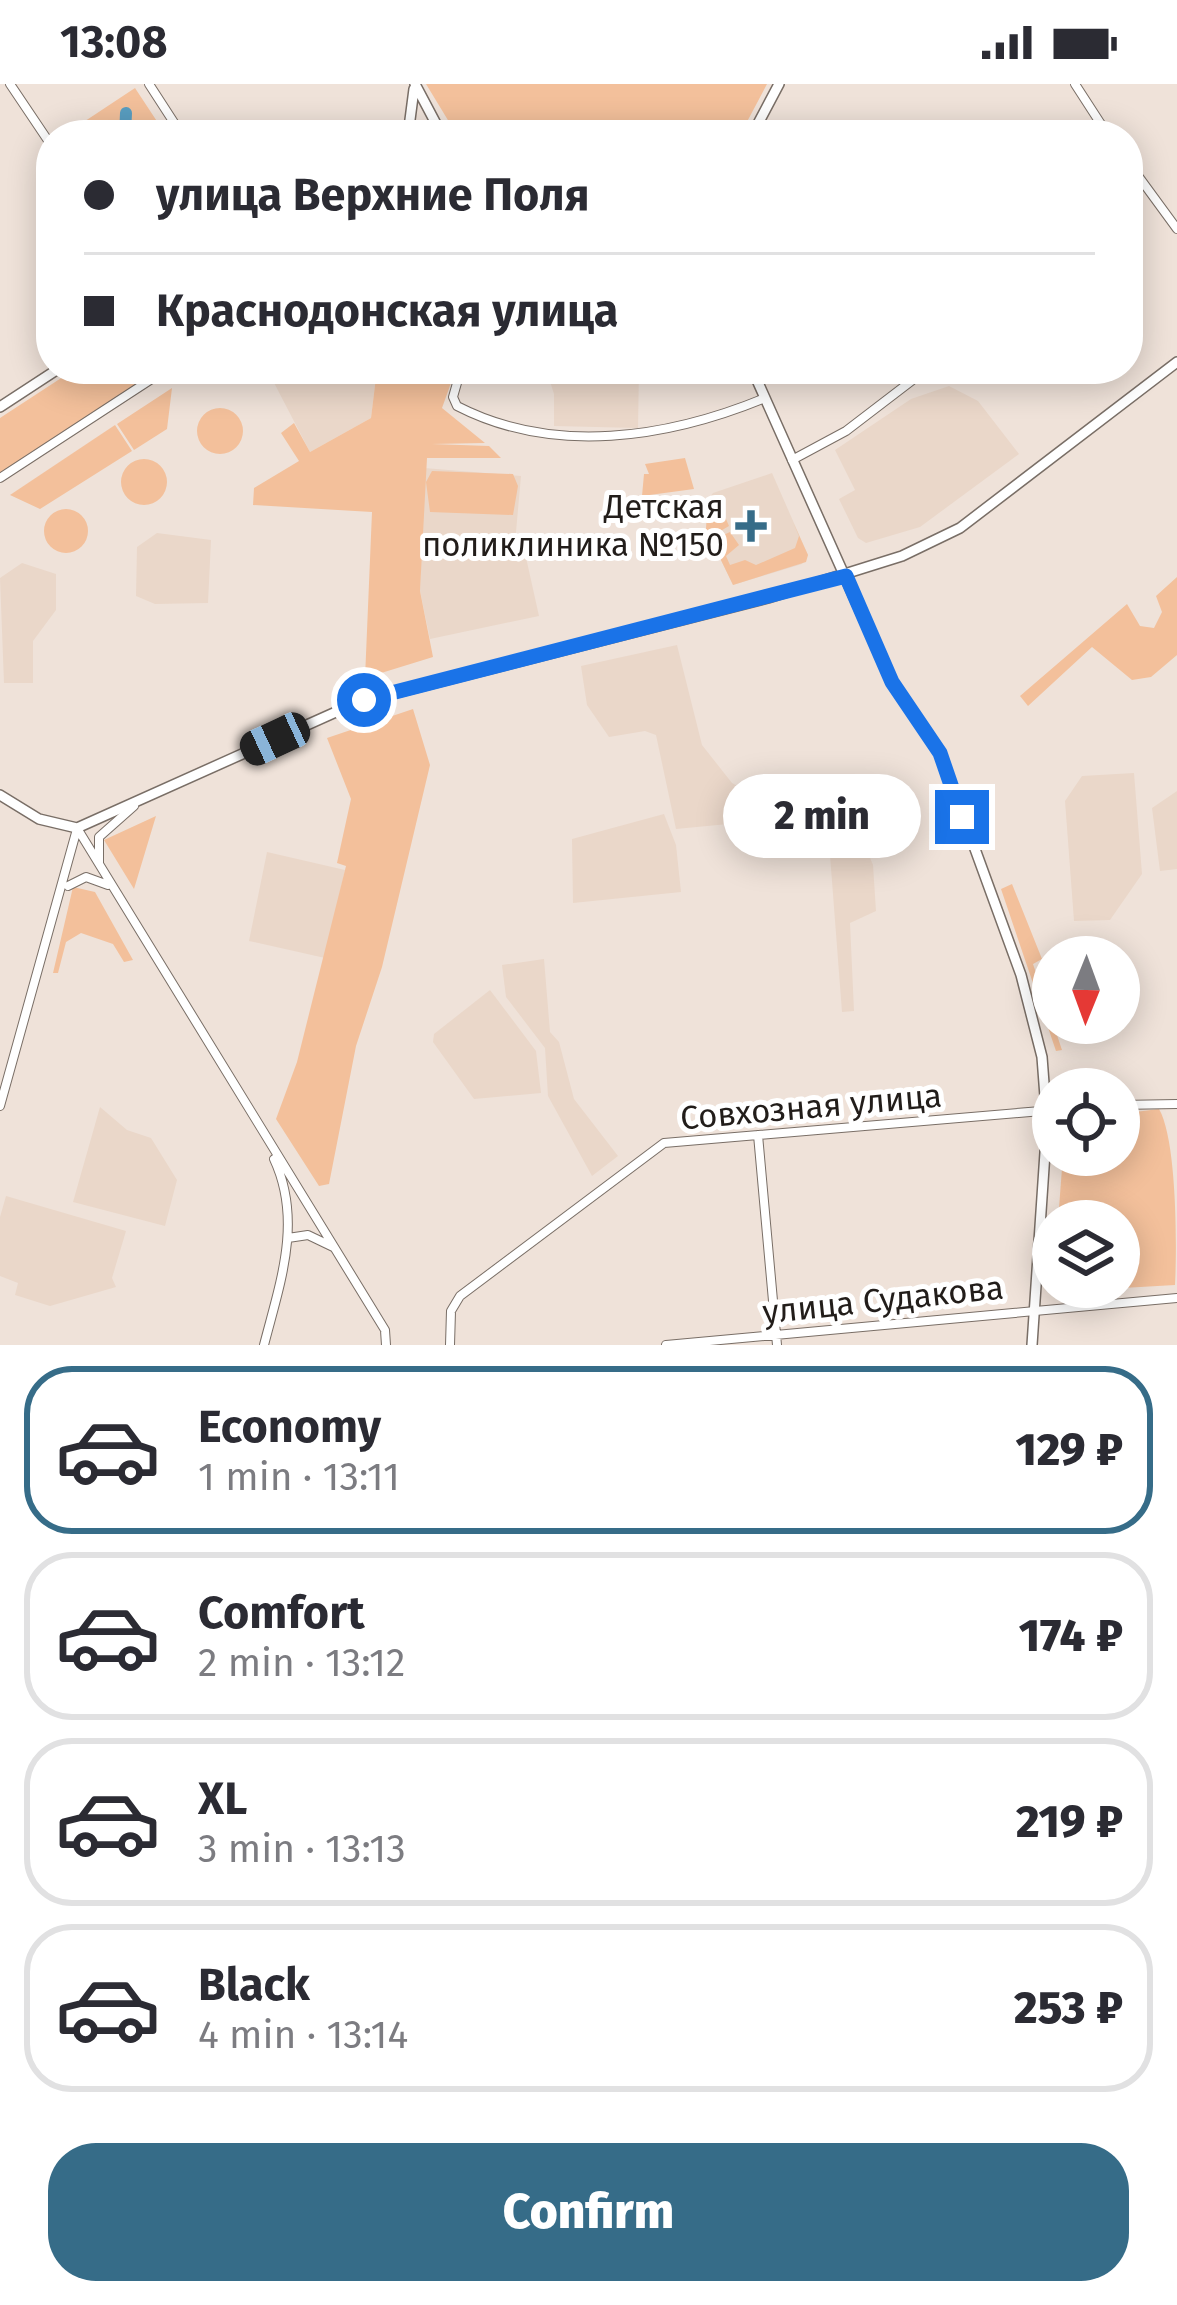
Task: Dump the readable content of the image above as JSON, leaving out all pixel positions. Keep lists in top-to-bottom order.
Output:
{
  "streets": {
    "street": ["Совхозная улица", "улица Судакова"]
  },
  "places": {
    "health": ["Детская поликлиника №150"]
  },
  "north": "bottom",
  "page": {
    "status": "13:08",
    "banner": ["улица Верхние Поля", "Краснодонская улица"],
    "bubble": "2 min",
    "list": [
      {
        "name": "Economy",
        "note": "1 min · 13:11",
        "value": "129 ₽"
      },
      {
        "name": "Comfort",
        "note": "2 min · 13:12",
        "value": "174 ₽"
      },
      {
        "name": "XL",
        "note": "3 min · 13:13",
        "value": "219 ₽"
      },
      {
        "name": "Black",
        "note": "4 min · 13:14",
        "value": "253 ₽"
      }
    ],
    "buttons": "Confirm"
  }
}
